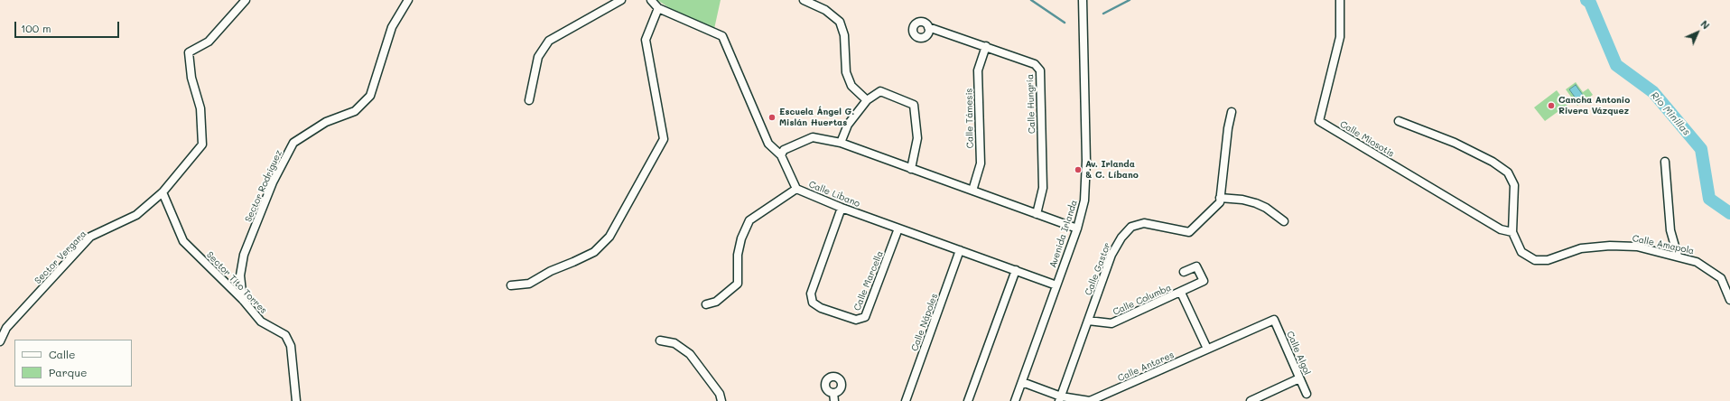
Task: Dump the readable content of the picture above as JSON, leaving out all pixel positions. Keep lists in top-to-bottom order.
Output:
{
  "streets": {
    "street": [
      "Calle Hungría",
      "Calle Támesis",
      "Calle Miosotis",
      "Sector Rodríguez",
      "Calle Líbano",
      "Avenida Irlanda",
      "Calle Amapola",
      "Sector Vergara",
      "Calle Gastor",
      "Calle Marcella",
      "Sector Tito Torres",
      "Calle Columba",
      "Calle Nápoles",
      "Calle Algol",
      "Calle Antares"
    ]
  },
  "crossings": [
    ["Calle Hungría", "Calle Támesis"],
    ["Calle Miosotis", "Calle Amapola"],
    ["Sector Rodríguez", "Sector Tito Torres"],
    ["Calle Líbano", "Avenida Irlanda"],
    ["Calle Líbano", "Calle Marcella"],
    ["Calle Líbano", "Calle Nápoles"],
    ["Avenida Irlanda", "Calle Antares"],
    ["Sector Vergara", "Sector Tito Torres"],
    ["Calle Gastor", "Calle Columba"],
    ["Calle Gastor", "Calle Antares"],
    ["Calle Algol", "Calle Antares"]
  ],
  "water": ["Río Minillas"],
  "places": ["Cancha Antonio Rivera Vázquez", "Escuela Ángel G. Mislán Huertas", "Av. Irlanda & C. Líbano"],
  "legend": ["Calle", "Parque"],
  "scale_bar": "100 m",
  "north": "top right"
}
